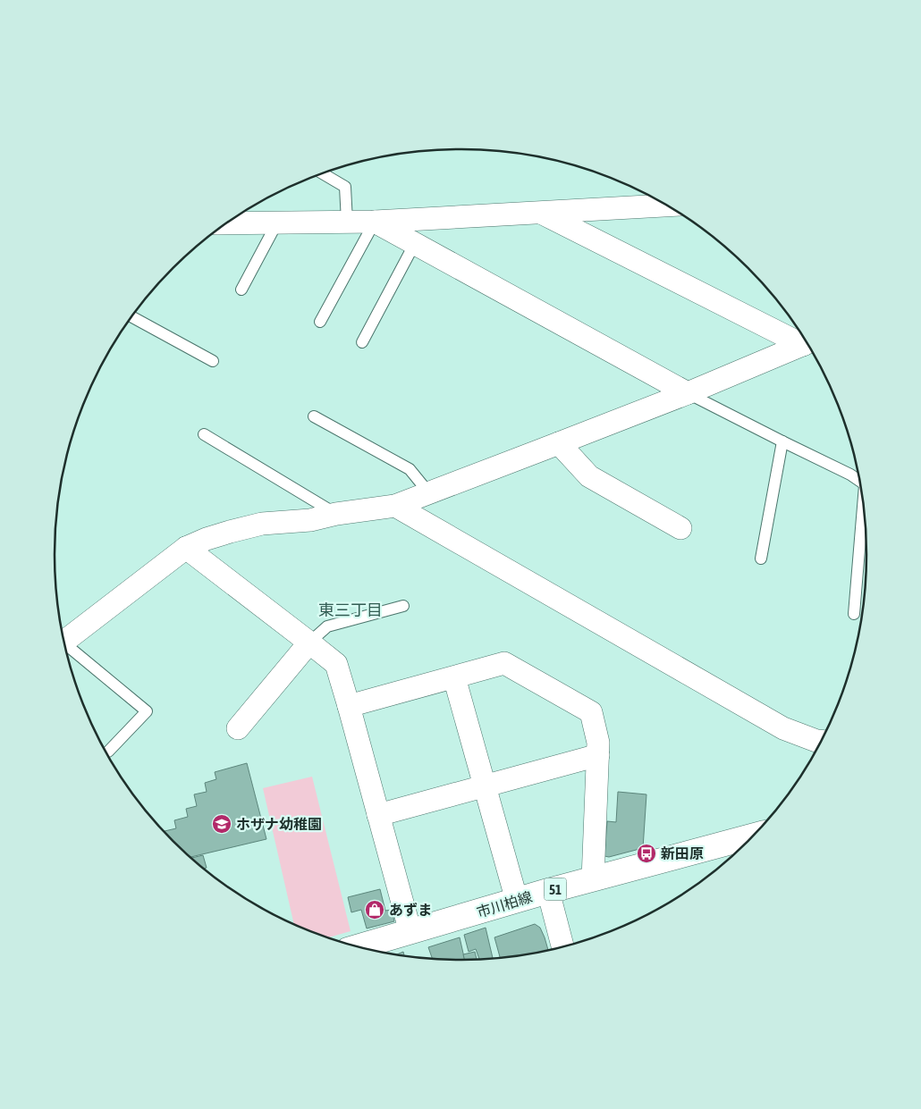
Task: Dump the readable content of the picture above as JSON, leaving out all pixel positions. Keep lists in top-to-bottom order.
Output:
{
  "streets": {
    "main road": ["51", "市川柏線"]
  },
  "districts": ["東三丁目"],
  "places": {
    "school or university": ["ホザナ幼稚園"],
    "bus stop": ["新田原"],
    "shop": ["あずま"]
  }
}
